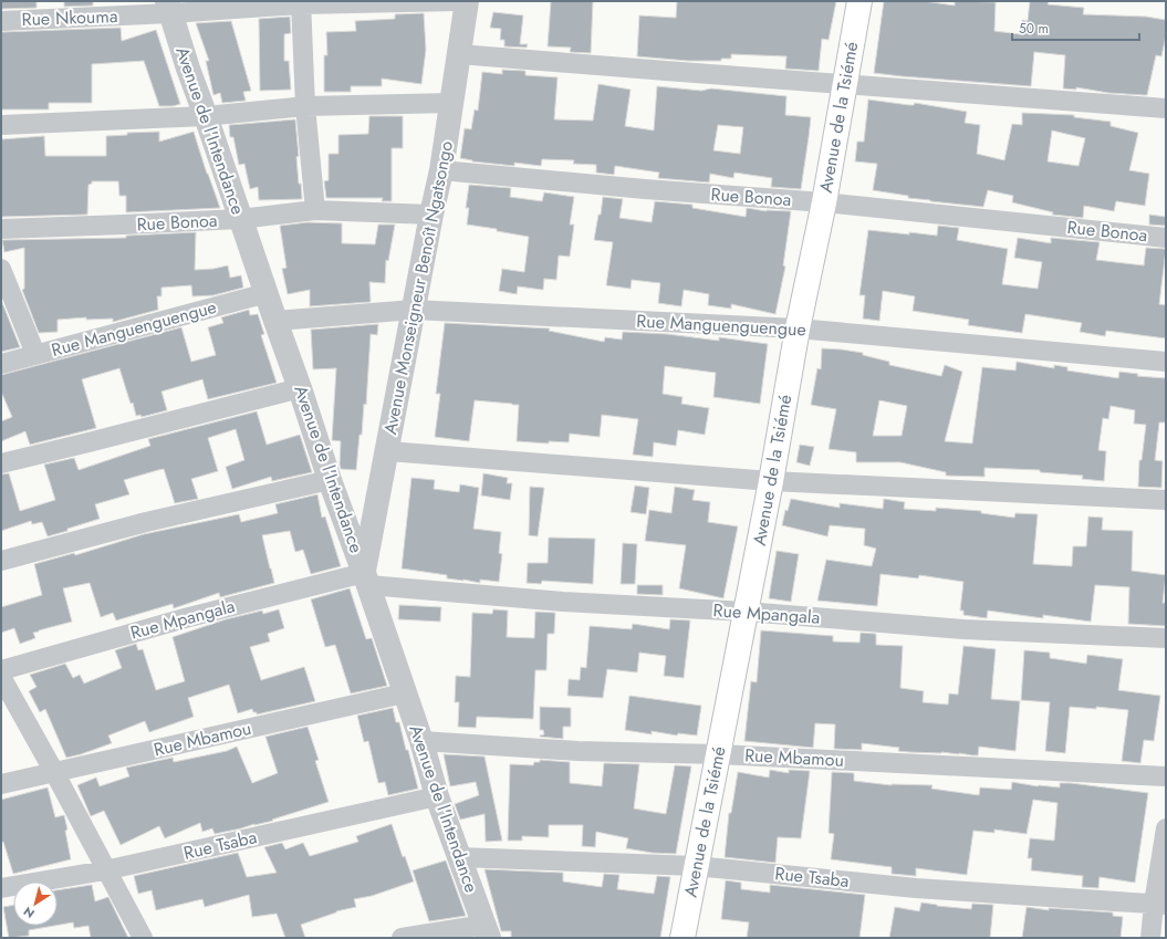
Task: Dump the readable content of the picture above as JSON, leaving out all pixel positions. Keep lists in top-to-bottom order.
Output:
{
  "streets": {
    "main road": ["Avenue de la Tsiémé"],
    "street": [
      "Rue Nkouma",
      "Avenue de l'Intendance",
      "Rue Bonoa",
      "Avenue Monseigneur Benoît Ngatsongo",
      "Rue Manguenguengue",
      "Rue Mpangala",
      "Rue Mbamou",
      "Rue Tsaba"
    ]
  },
  "crossings": [
    ["Rue Nkouma", "Avenue de l'Intendance"],
    ["Avenue de la Tsiémé", "Rue Bonoa"],
    ["Avenue de la Tsiémé", "Rue Manguenguengue"],
    ["Avenue de la Tsiémé", "Rue Mpangala"],
    ["Avenue de la Tsiémé", "Rue Mbamou"],
    ["Avenue de la Tsiémé", "Rue Tsaba"],
    ["Avenue de l'Intendance", "Rue Bonoa"],
    ["Avenue de l'Intendance", "Avenue Monseigneur Benoît Ngatsongo"],
    ["Avenue de l'Intendance", "Rue Manguenguengue"],
    ["Avenue de l'Intendance", "Rue Mpangala"],
    ["Avenue de l'Intendance", "Rue Mbamou"],
    ["Avenue de l'Intendance", "Rue Tsaba"],
    ["Rue Bonoa", "Avenue Monseigneur Benoît Ngatsongo"],
    ["Avenue Monseigneur Benoît Ngatsongo", "Rue Manguenguengue"],
    ["Avenue Monseigneur Benoît Ngatsongo", "Rue Mpangala"]
  ],
  "scale_bar": "50 m",
  "north": "bottom left"
}
